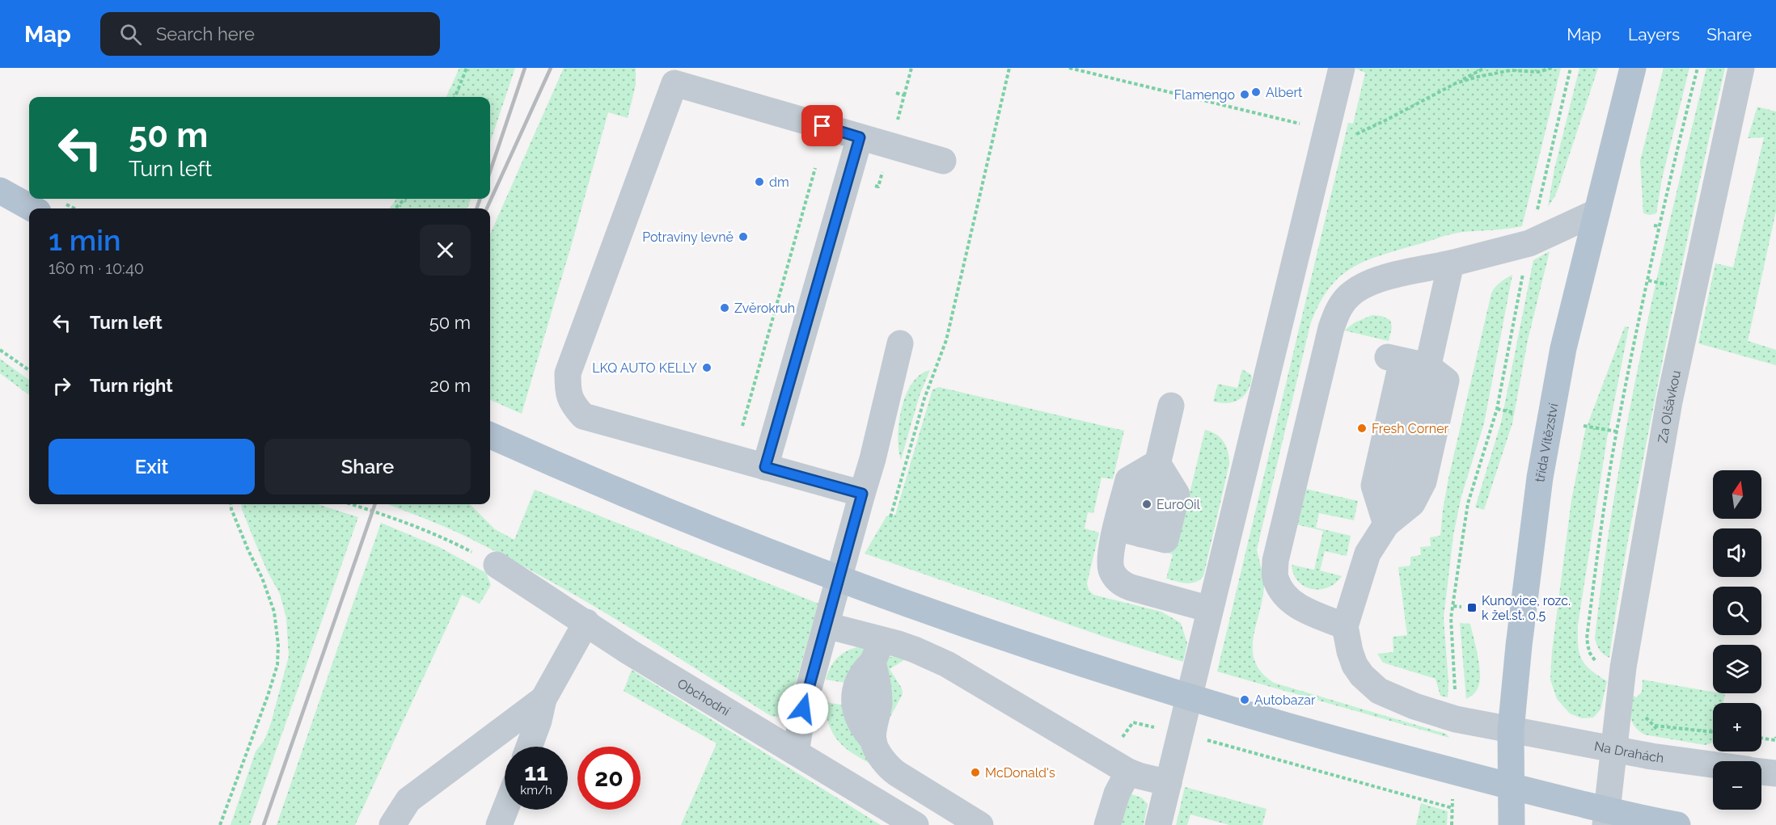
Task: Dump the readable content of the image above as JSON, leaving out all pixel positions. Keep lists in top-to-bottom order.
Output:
{
  "streets": {
    "main road": ["třída Vítězství"],
    "street": ["Za Olšávkou", "Obchodní", "Na Drahách"]
  },
  "crossings": [
    ["Za Olšávkou", "Na Drahách"],
    ["třída Vítězství", "Na Drahách"]
  ],
  "places": {
    "other": [
      "Albert",
      "Flamengo",
      "dm",
      "Potraviny levně",
      "Zvěrokruh",
      "LKQ AUTO KELLY",
      "Fresh Corner",
      "EuroOil",
      "Autobazar",
      "McDonald's"
    ],
    "transit": ["Kunovice, rozc. k žel.st. 0,5"]
  },
  "north": "top",
  "page": {
    "header": "Map",
    "search": "Search here",
    "nav": ["Map", "Layers", "Share"],
    "turn": ["50 m", "Turn left"],
    "heading": ["1 min", "160 m · 10:40"],
    "list": [
      {
        "name": "Turn left",
        "value": "50 m"
      },
      {
        "name": "Turn right",
        "value": "20 m"
      }
    ],
    "buttons": ["Exit", "Share"],
    "map_buttons": ["+", "−"],
    "speed": "11 km/h",
    "limit": "20"
  }
}
